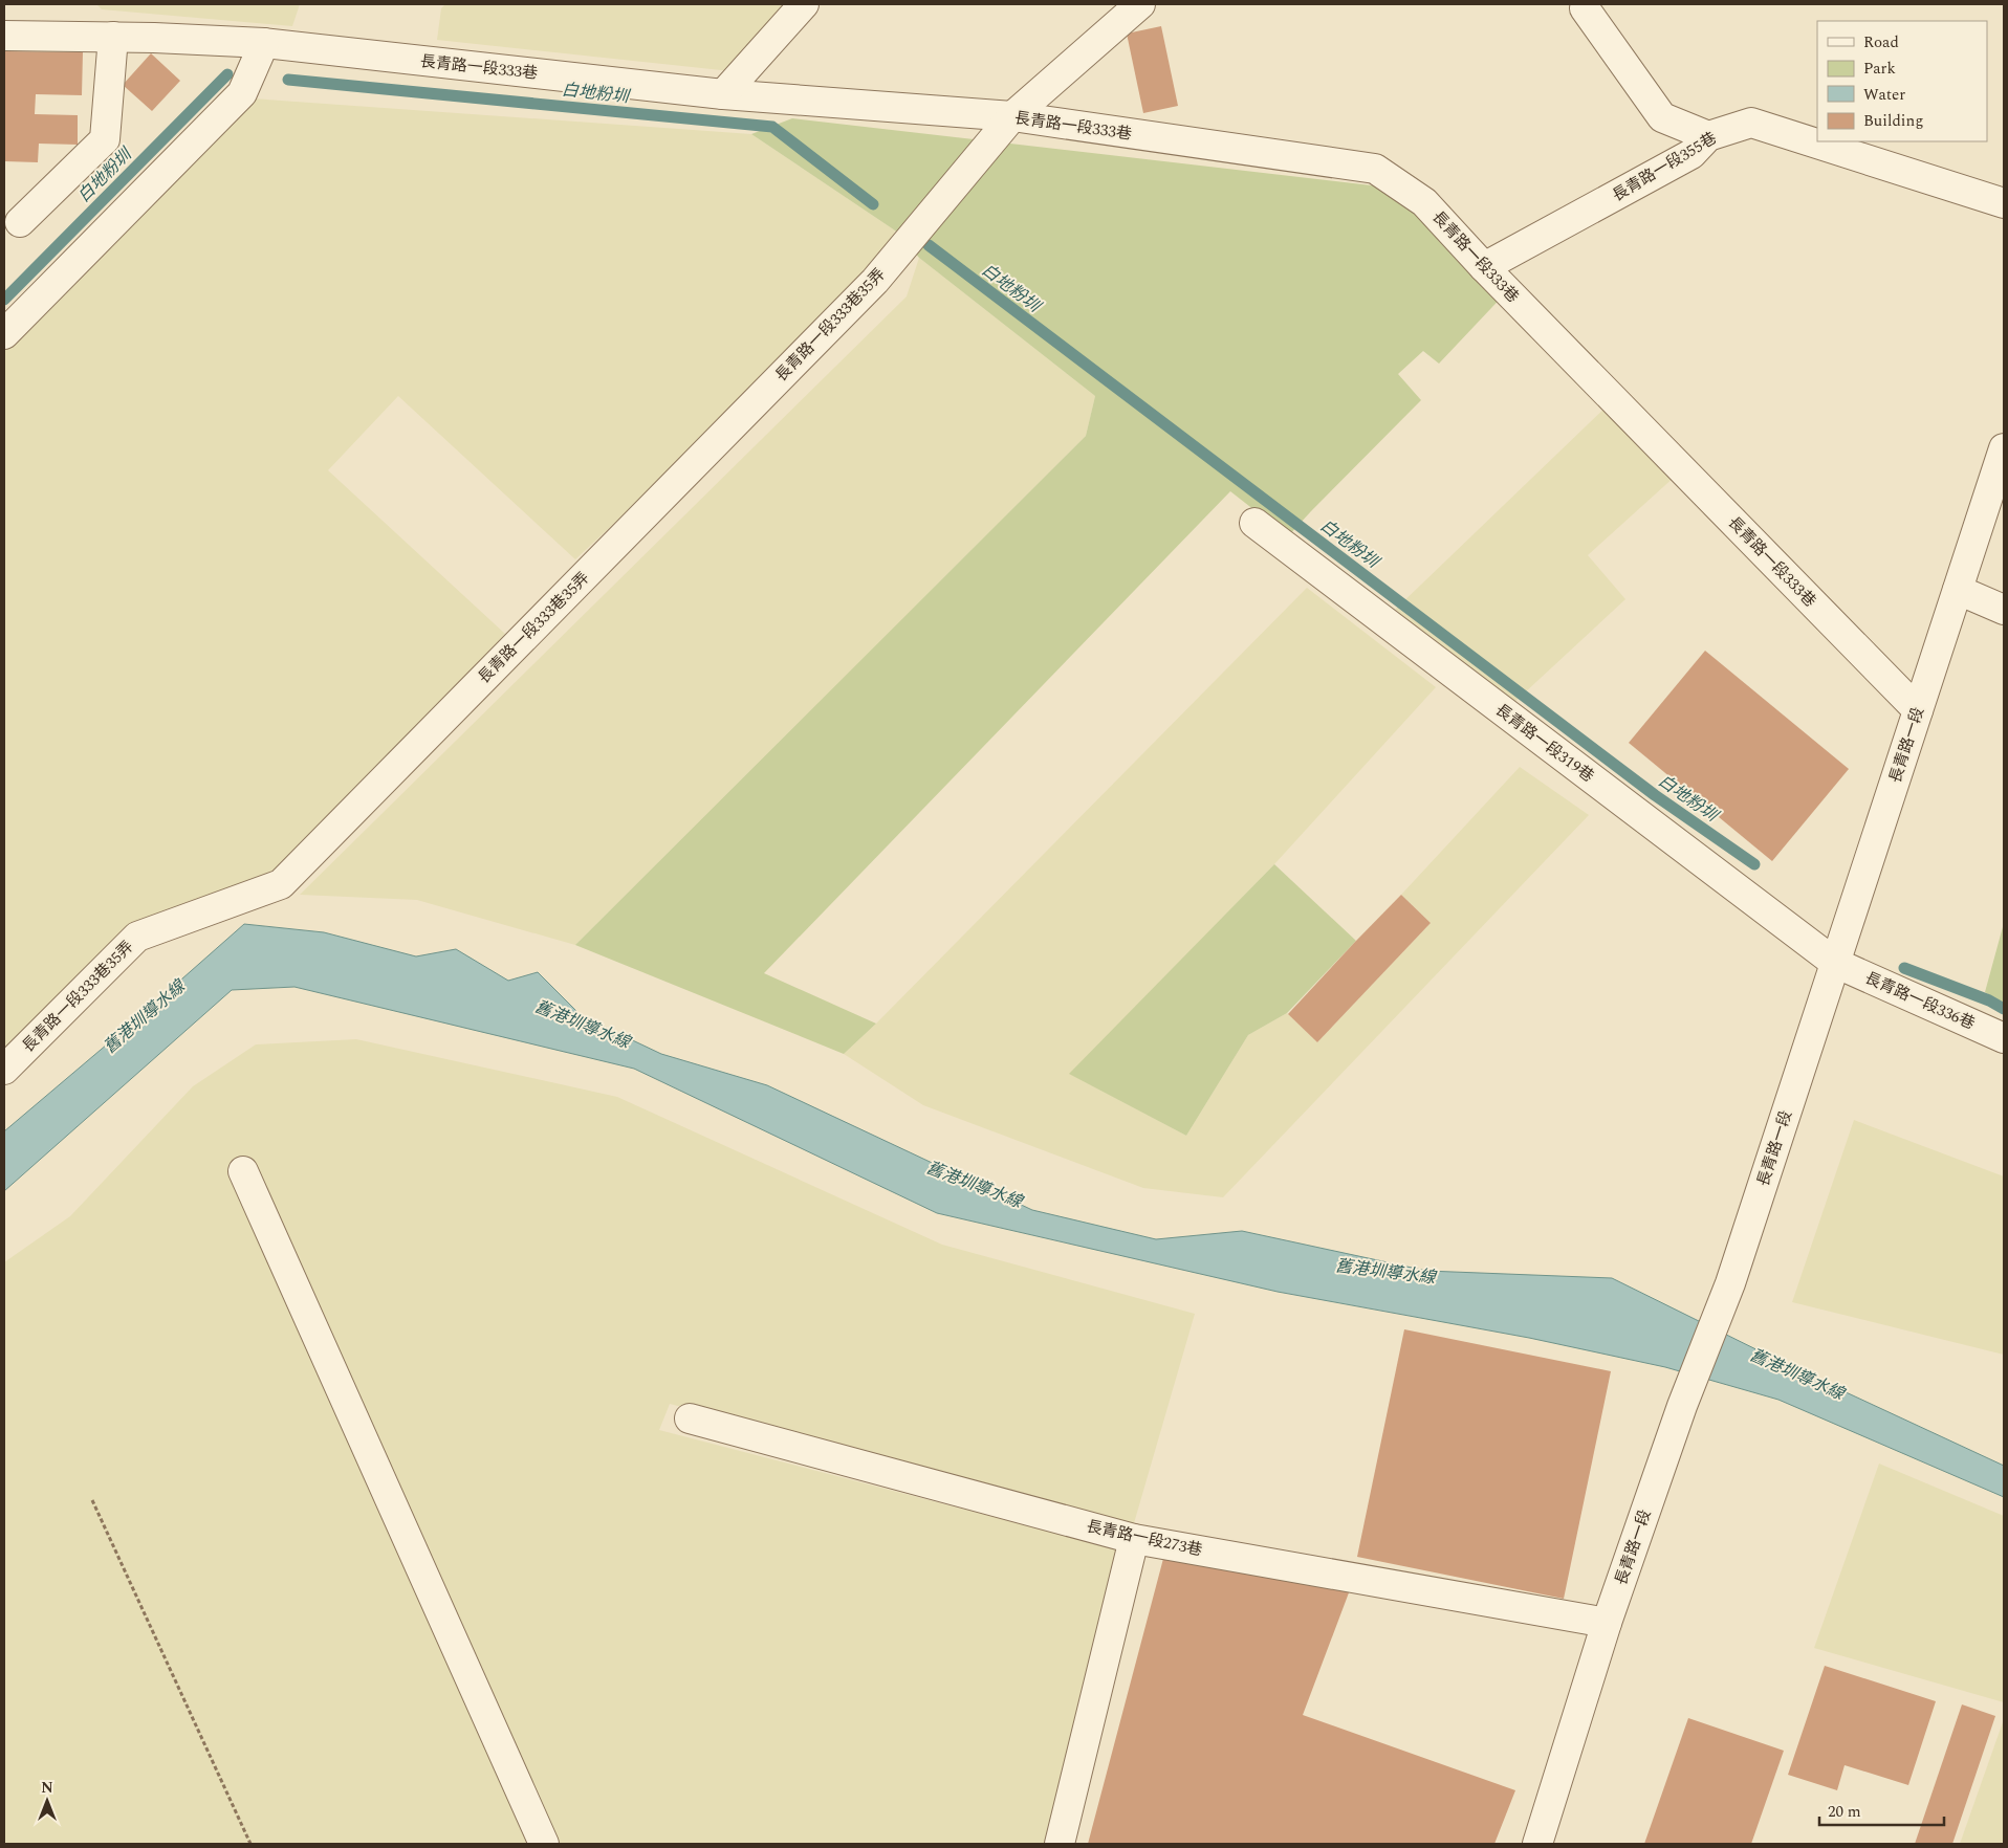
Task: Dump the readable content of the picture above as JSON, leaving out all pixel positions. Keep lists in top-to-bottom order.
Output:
{
  "streets": {
    "street": [
      "長青路一段333巷",
      "長青路一段355巷",
      "長青路一段333巷35弄",
      "長青路一段319巷",
      "長青路一段",
      "長青路一段336巷",
      "長青路一段273巷"
    ]
  },
  "crossings": [
    ["長青路一段333巷", "長青路一段355巷"],
    ["長青路一段333巷", "長青路一段333巷35弄"],
    ["長青路一段333巷", "長青路一段"],
    ["長青路一段319巷", "長青路一段"],
    ["長青路一段319巷", "長青路一段336巷"],
    ["長青路一段", "長青路一段336巷"],
    ["長青路一段", "長青路一段273巷"]
  ],
  "water": ["白地粉圳", "舊港圳導水線"],
  "legend": [
    "Road",
    "Park",
    "Water",
    "Building"
  ],
  "scale_bar": "20 m",
  "north": "top"
}
